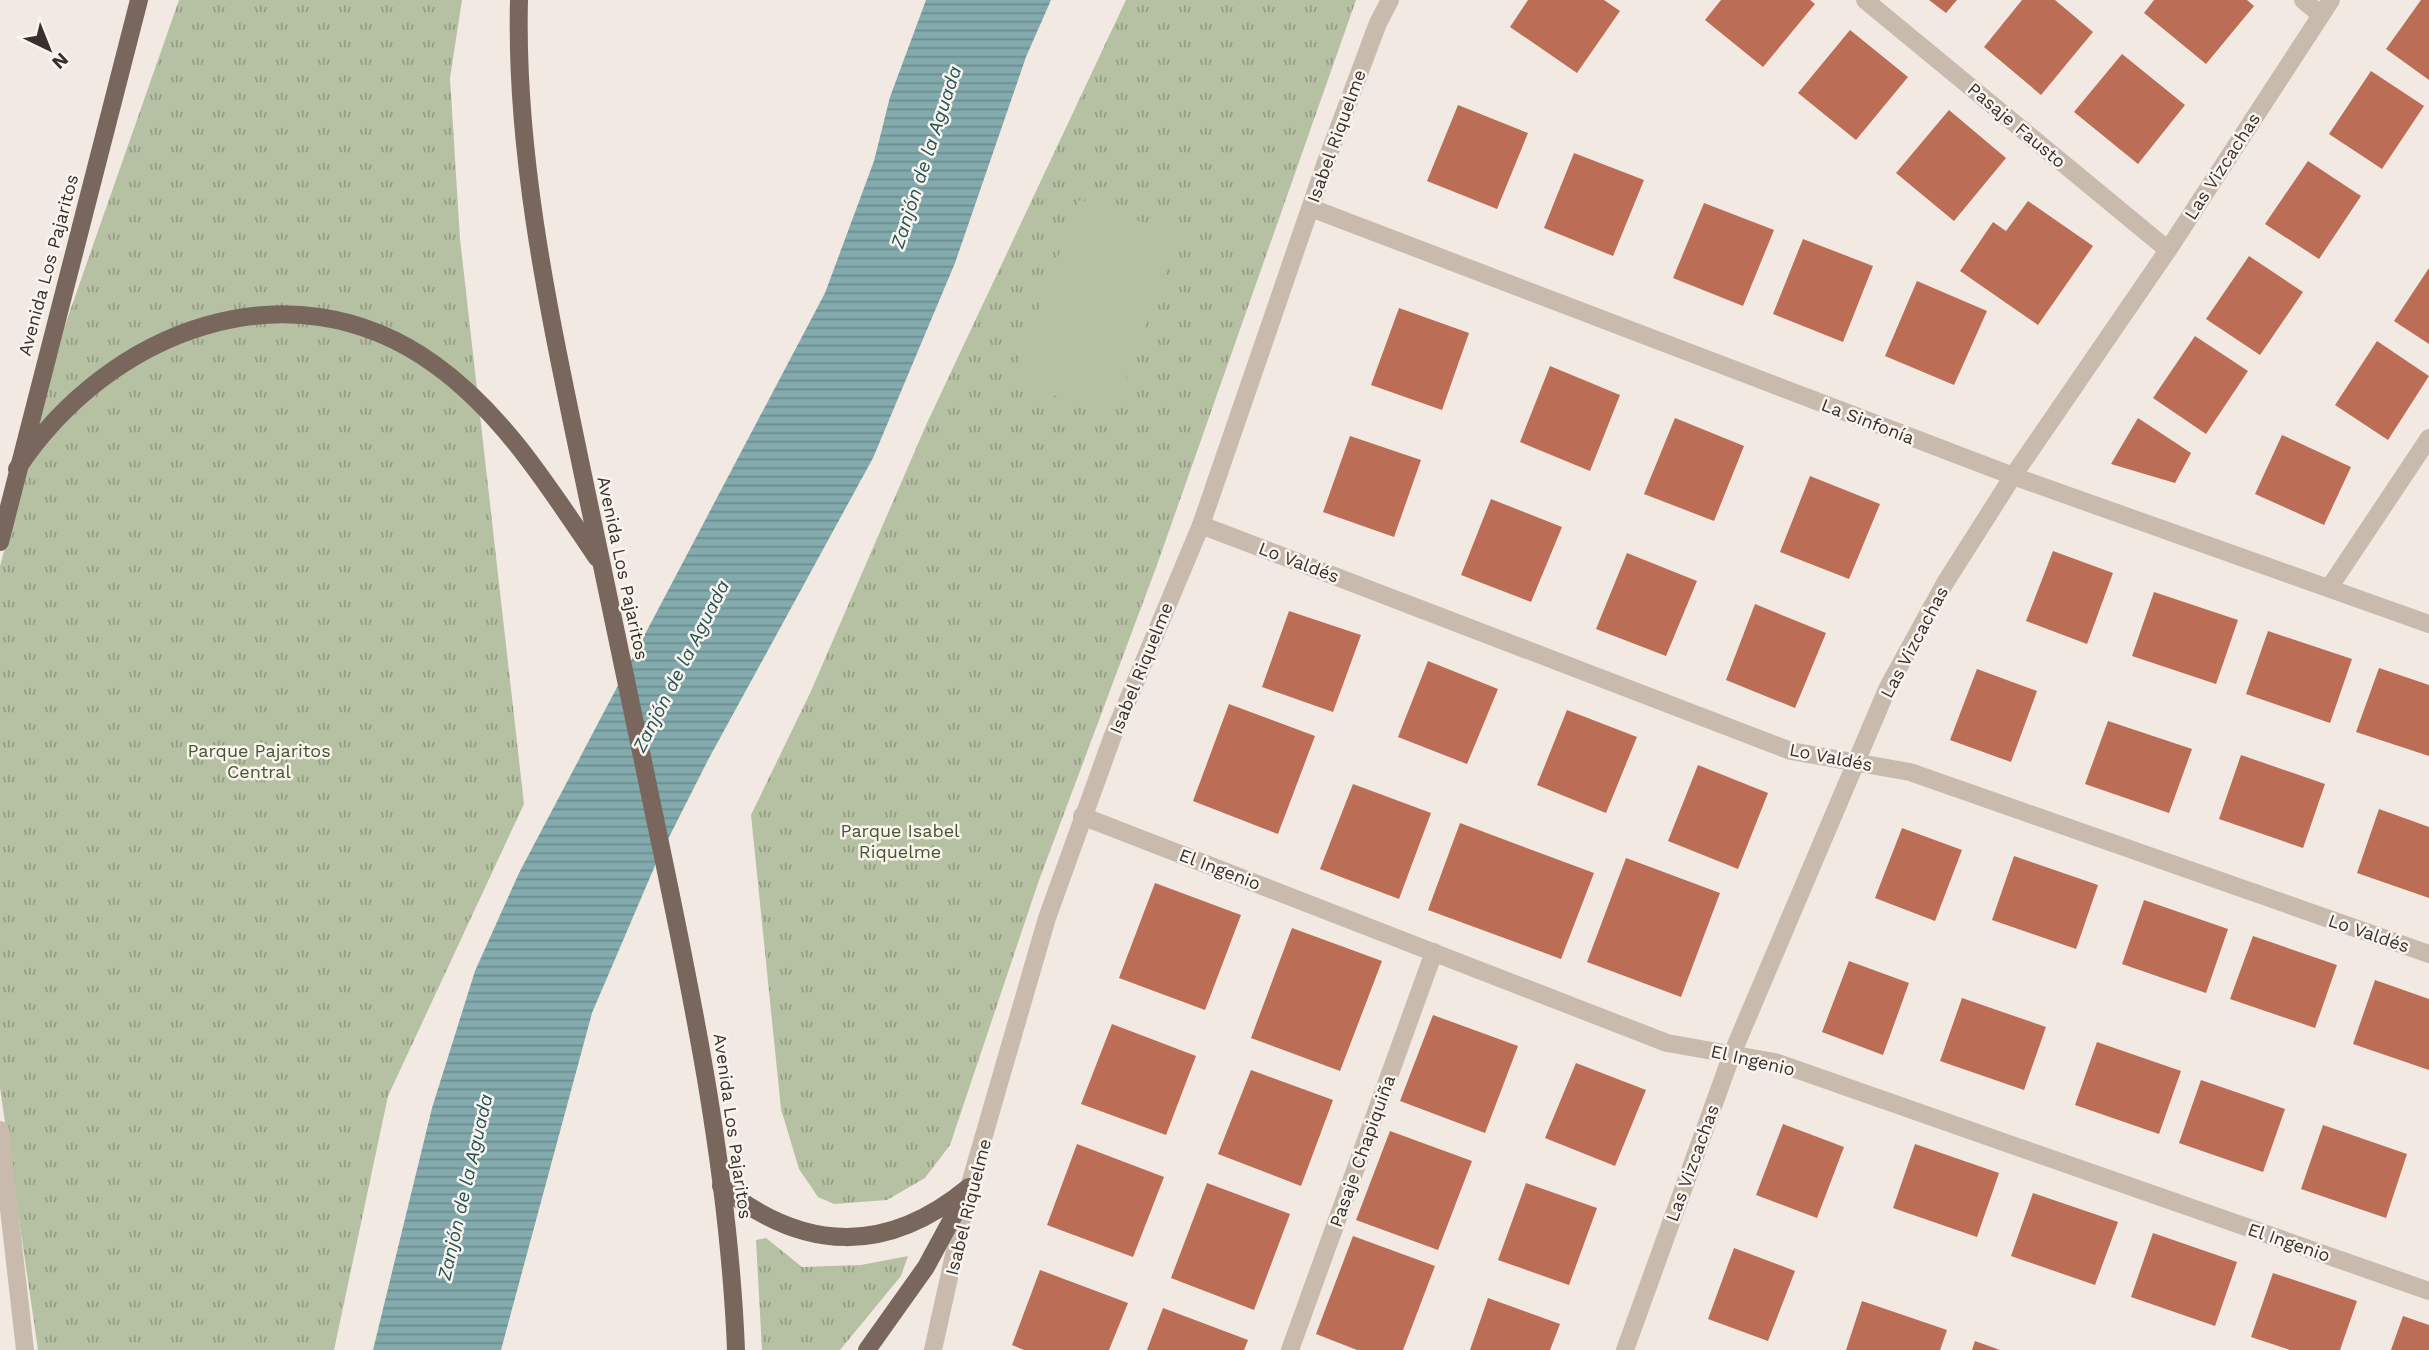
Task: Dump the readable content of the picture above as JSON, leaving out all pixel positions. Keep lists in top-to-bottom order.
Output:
{
  "streets": {
    "main road": ["Avenida Los Pajaritos"],
    "street": [
      "Pasaje Fausto",
      "Isabel Riquelme",
      "Las Vizcachas",
      "La Sinfonía",
      "Lo Valdés",
      "El Ingenio",
      "Pasaje Chapiquiña"
    ]
  },
  "crossings": [
    ["Pasaje Fausto", "Las Vizcachas"],
    ["Isabel Riquelme", "La Sinfonía"],
    ["Isabel Riquelme", "Lo Valdés"],
    ["Isabel Riquelme", "El Ingenio"],
    ["Las Vizcachas", "La Sinfonía"],
    ["Las Vizcachas", "Lo Valdés"],
    ["Las Vizcachas", "El Ingenio"],
    ["El Ingenio", "Pasaje Chapiquiña"]
  ],
  "water": ["Zanjón de la Aguada"],
  "parks": ["Parque Pajaritos Central", "Parque Isabel Riquelme"],
  "north": "bottom right"
}
